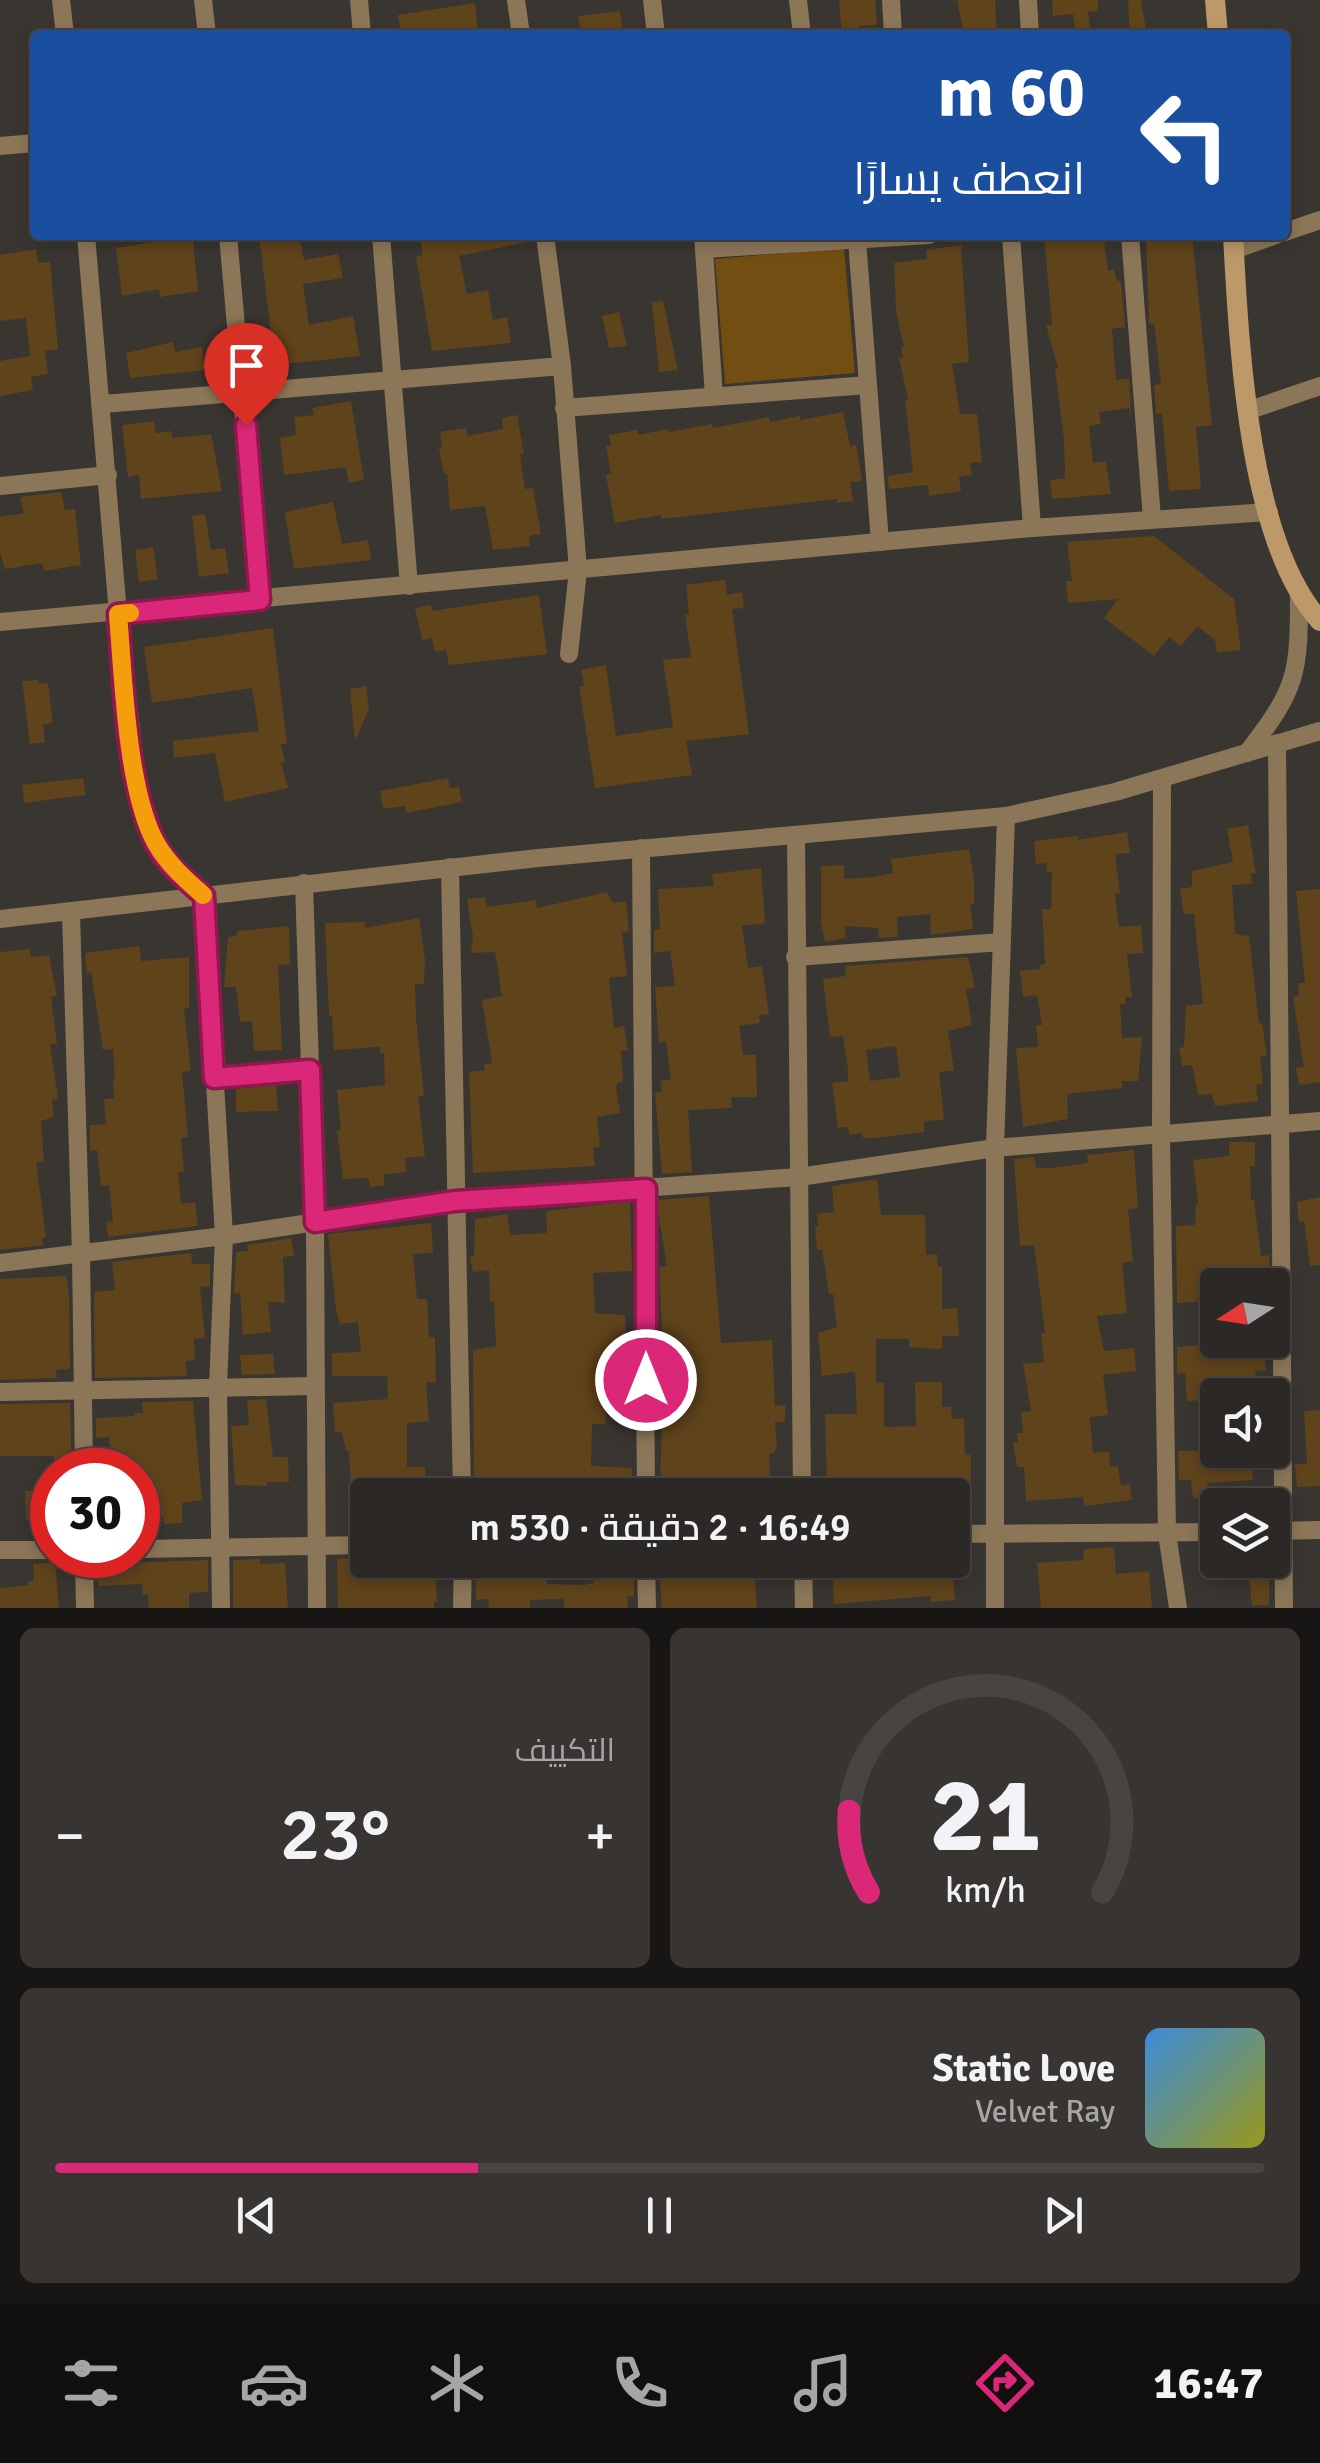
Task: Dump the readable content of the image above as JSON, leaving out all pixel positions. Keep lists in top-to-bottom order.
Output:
{
  "north": "left",
  "page": {
    "turn": ["60 m", "انعطف يسارًا"],
    "limit": "30",
    "trip": "16:49 · 2 دقيقة · 530 m",
    "tile": "التكييف",
    "heat": ["−", "23°", "+"],
    "song": ["Static Love", "Velvet Ray"],
    "tabs": "16:47",
    "gauge": ["21", "km/h"]
  }
}
